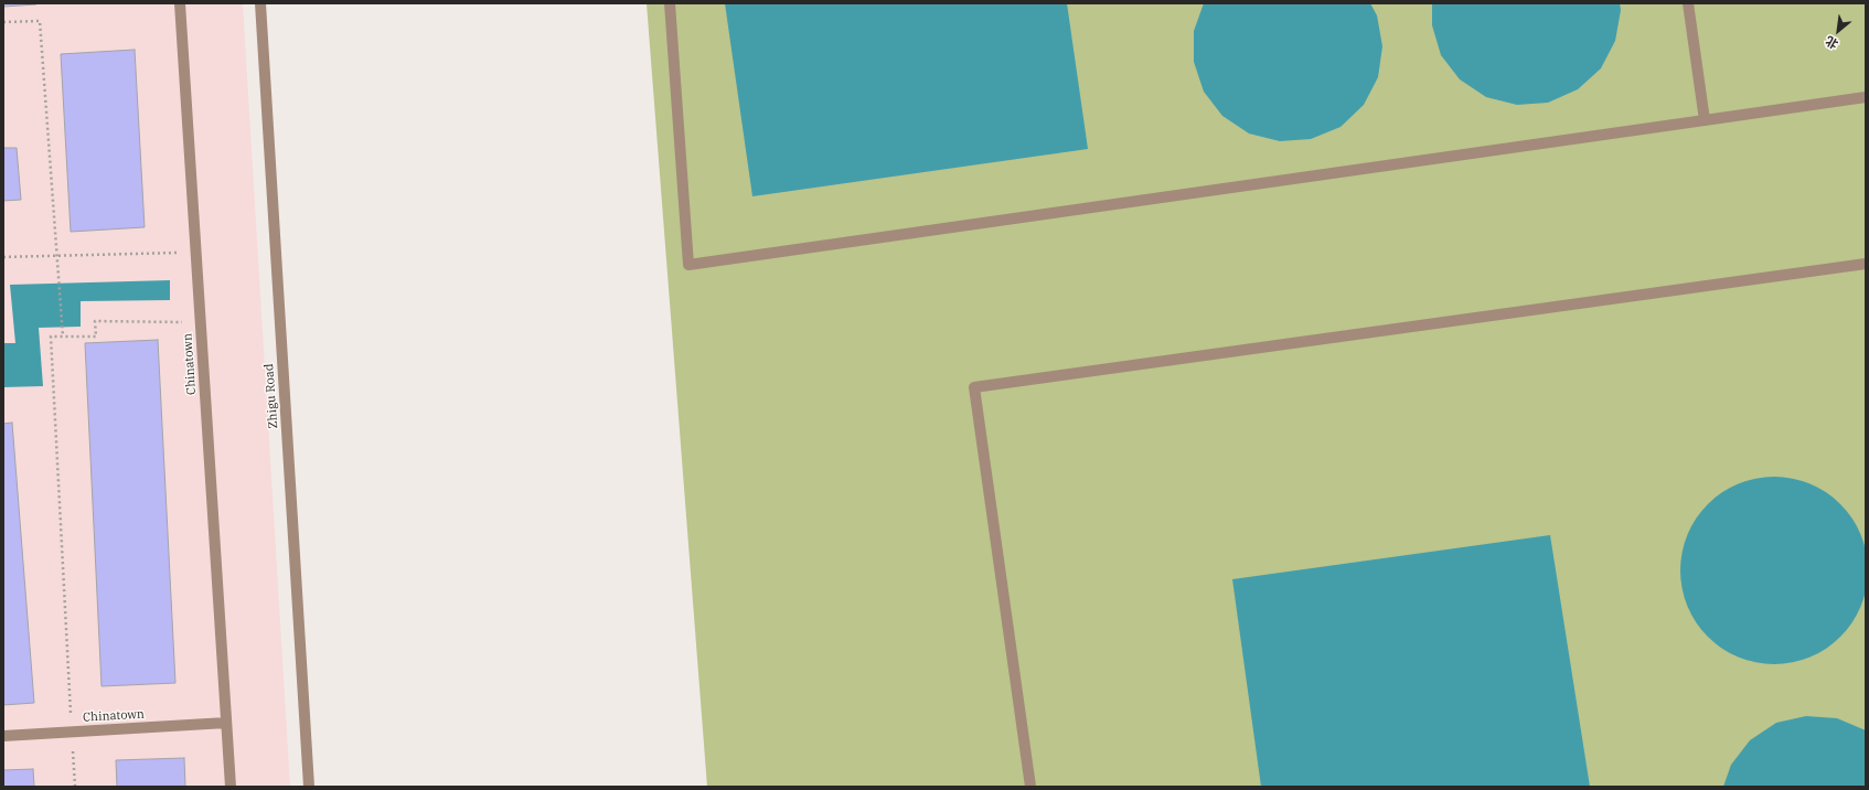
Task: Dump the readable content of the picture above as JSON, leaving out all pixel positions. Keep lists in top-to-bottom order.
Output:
{
  "streets": {
    "street": ["Chinatown", "Zhigu Road"]
  },
  "north": "bottom left"
}
